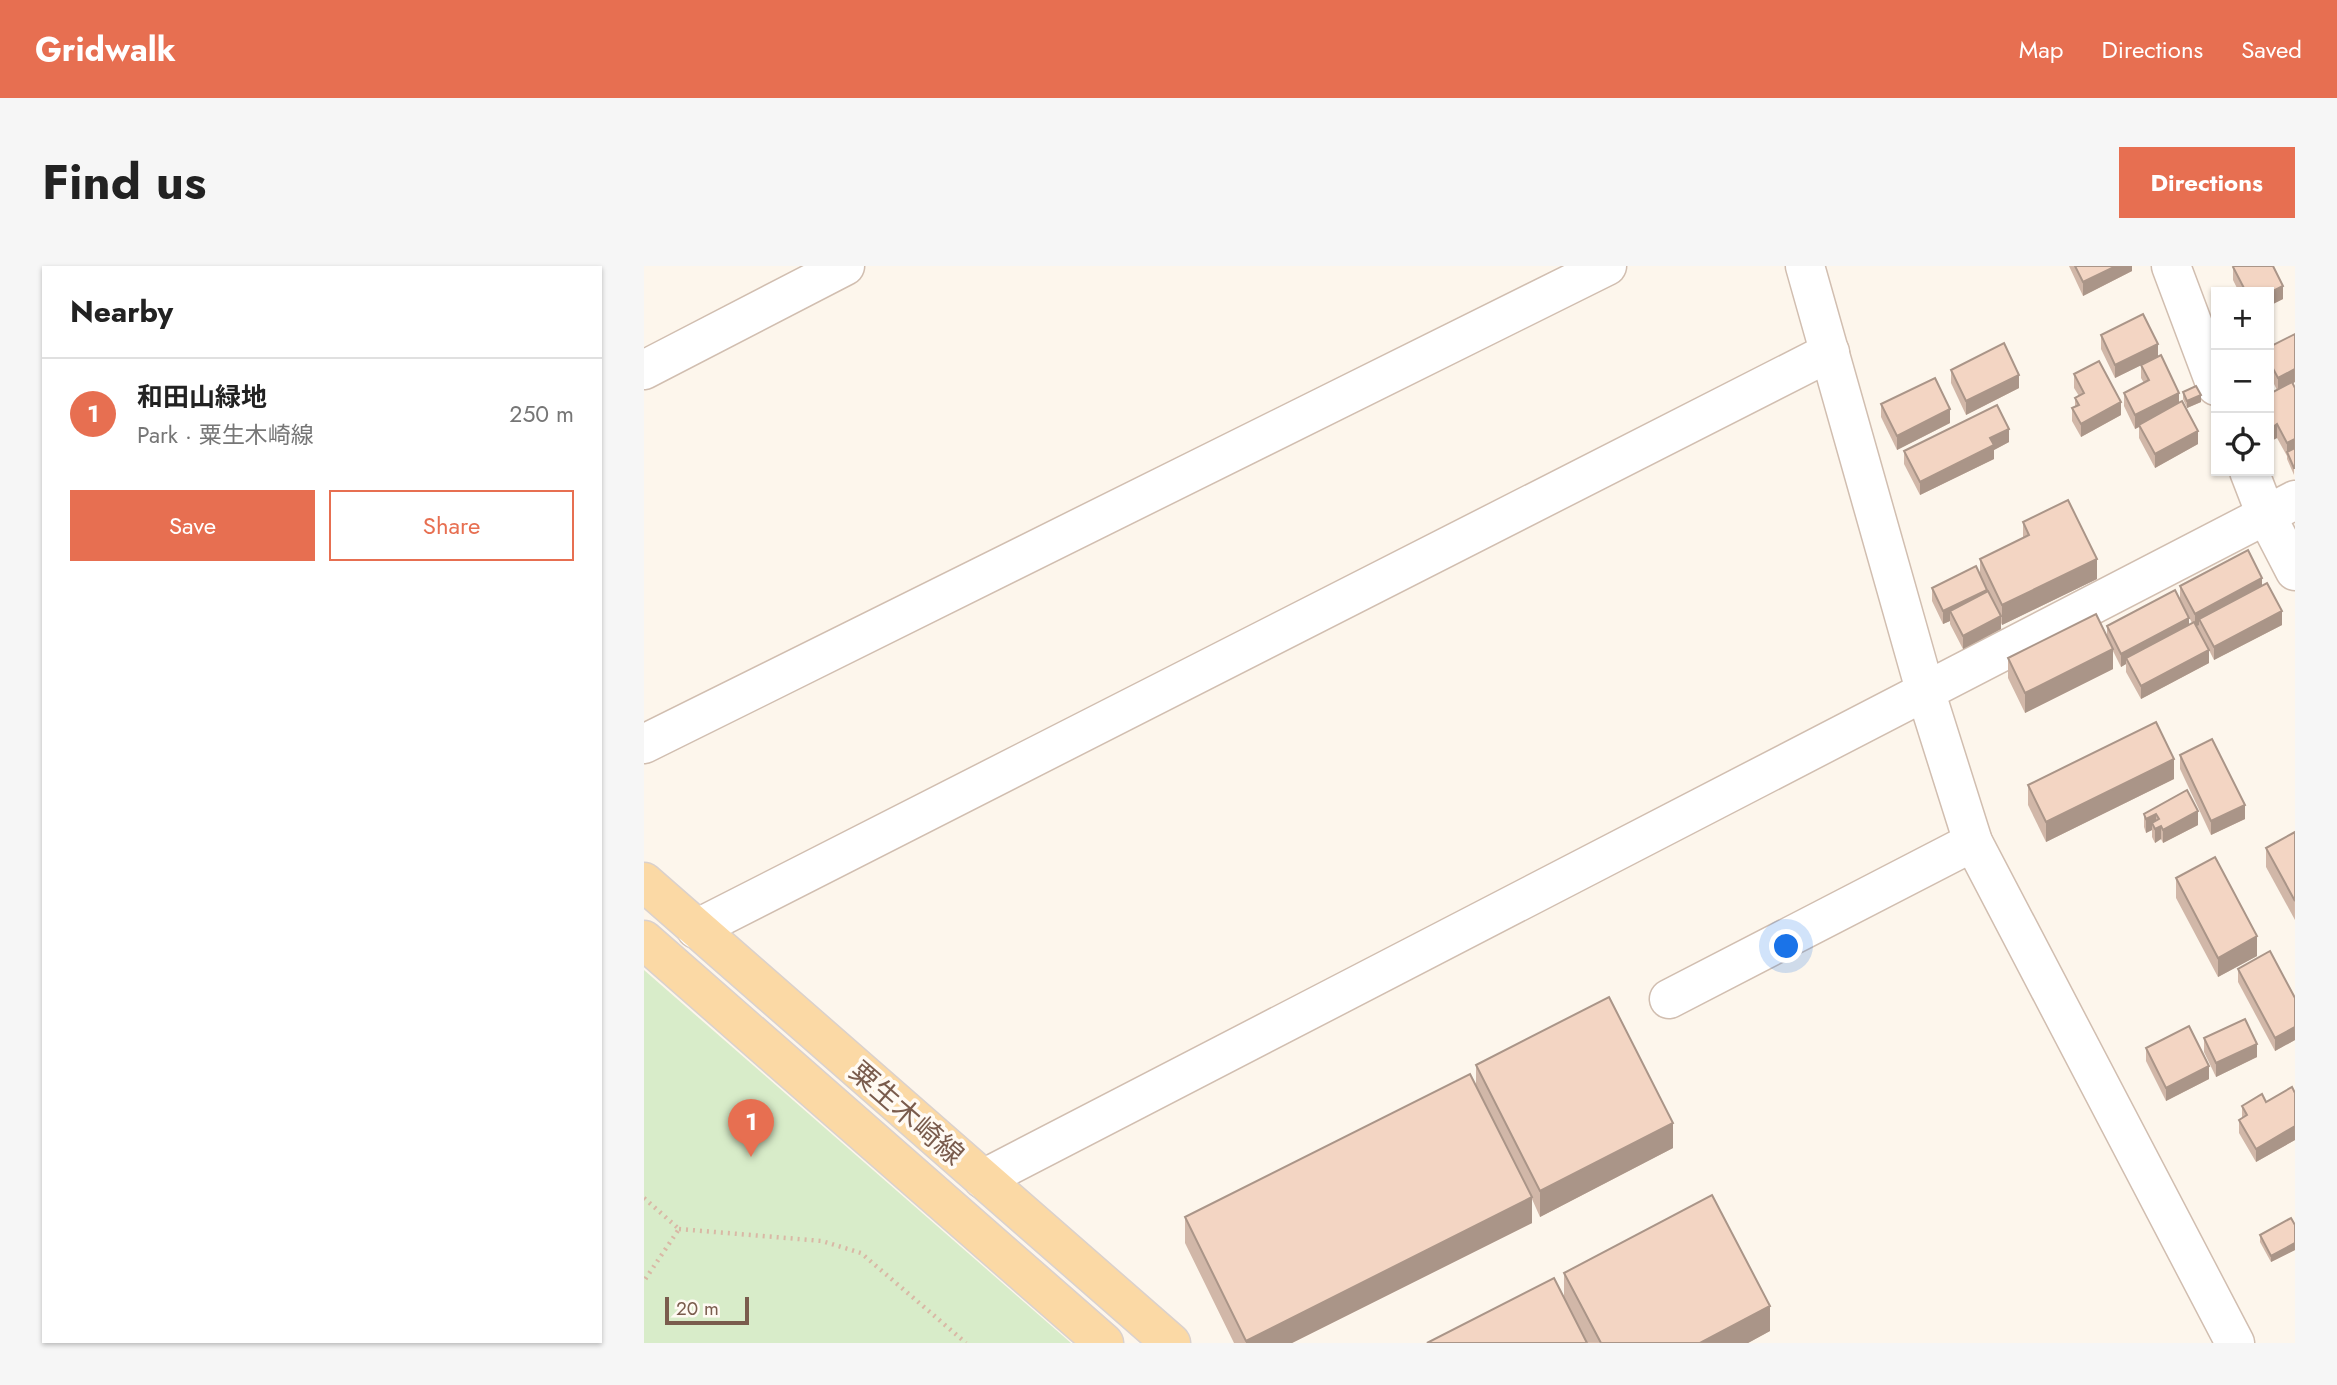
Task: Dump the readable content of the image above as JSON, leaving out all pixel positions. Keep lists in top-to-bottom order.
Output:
{
  "streets": {
    "main road": ["粟生木崎線"]
  },
  "scale_bar": "20 m",
  "page": {
    "header": "Gridwalk",
    "nav": ["Map", "Directions", "Saved"],
    "title": "Find us",
    "buttons": [
      "Directions",
      ["Save", "Share"]
    ],
    "heading": "Nearby",
    "map_buttons": ["+", "−"],
    "list": [
      {
        "mark": "1",
        "name": "和田山緑地",
        "note": "Park · 粟生木崎線",
        "value": "250 m"
      }
    ],
    "pins": "1",
    "scale": "20 m"
  }
}
